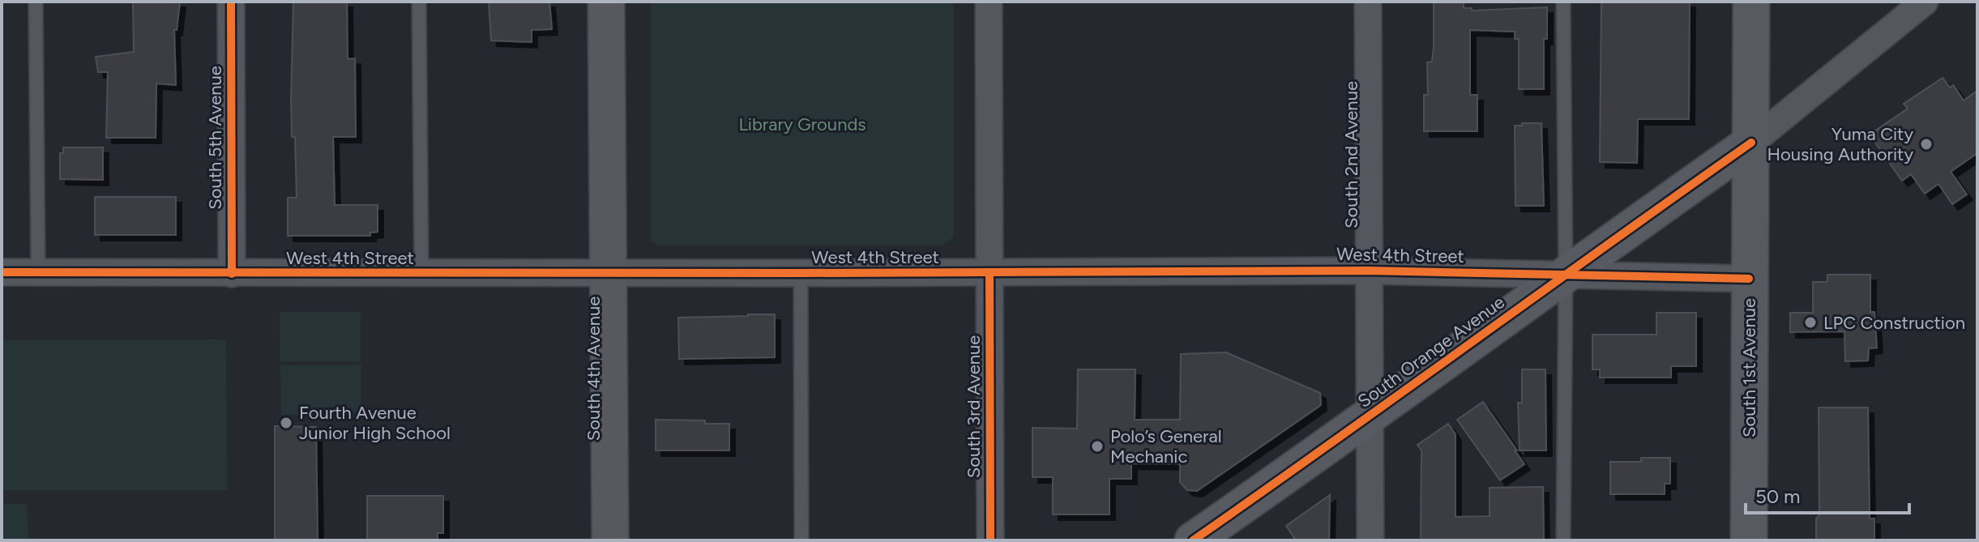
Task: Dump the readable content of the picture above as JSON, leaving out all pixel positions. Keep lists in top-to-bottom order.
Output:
{
  "streets": {
    "main road": ["South 4th Avenue"],
    "street": [
      "South 5th Avenue",
      "South 2nd Avenue",
      "West 4th Street",
      "South Orange Avenue",
      "South 1st Avenue",
      "South 3rd Avenue"
    ]
  },
  "crossings": [
    ["South 5th Avenue", "West 4th Street"],
    ["South 2nd Avenue", "West 4th Street"],
    ["South 2nd Avenue", "South Orange Avenue"],
    ["West 4th Street", "South Orange Avenue"],
    ["West 4th Street", "South 1st Avenue"],
    ["West 4th Street", "South 4th Avenue"],
    ["West 4th Street", "South 3rd Avenue"],
    ["South Orange Avenue", "South 1st Avenue"]
  ],
  "parks": ["Library Grounds"],
  "places": [
    "Yuma City Housing Authority",
    "LPC Construction",
    "Fourth Avenue Junior High School",
    "Polo’s General Mechanic"
  ],
  "scale_bar": "50 m"
}
